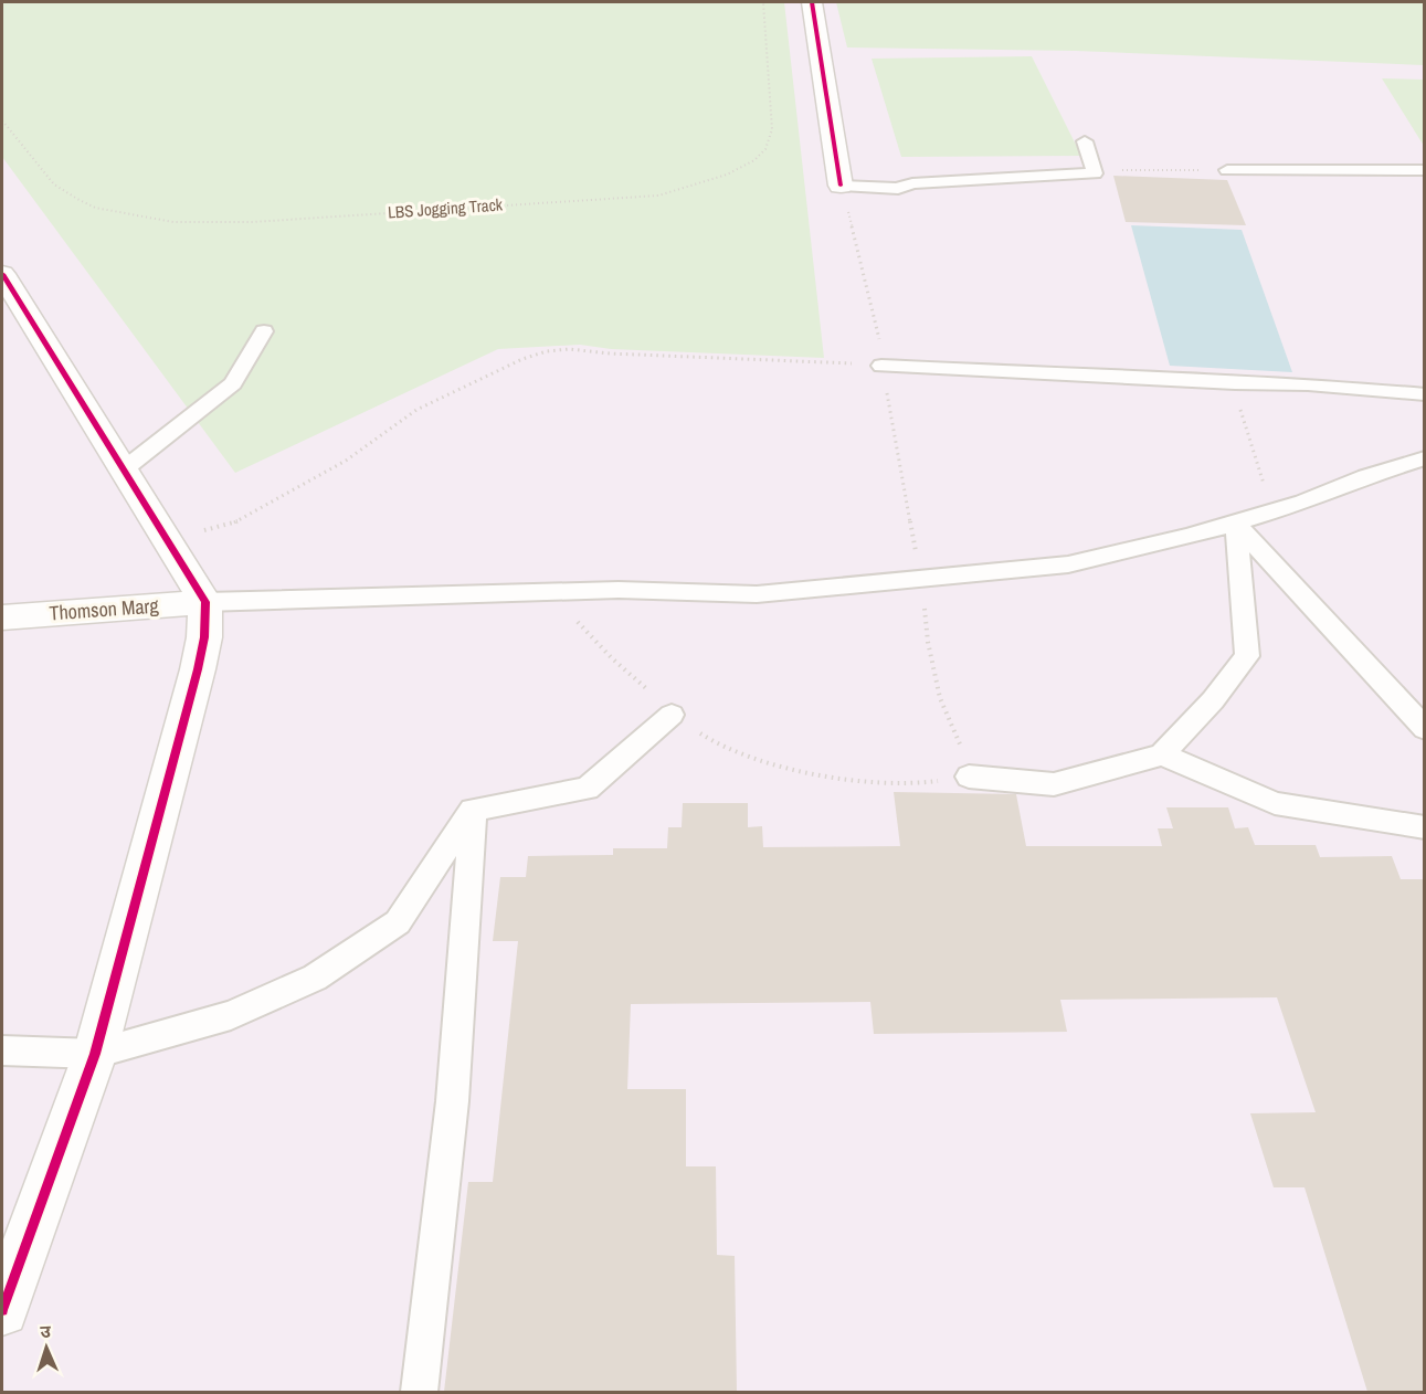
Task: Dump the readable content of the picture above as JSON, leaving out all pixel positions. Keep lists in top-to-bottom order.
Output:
{
  "streets": {
    "street": ["Thomson Marg"],
    "path": ["LBS Jogging Track"]
  },
  "north": "top"
}
